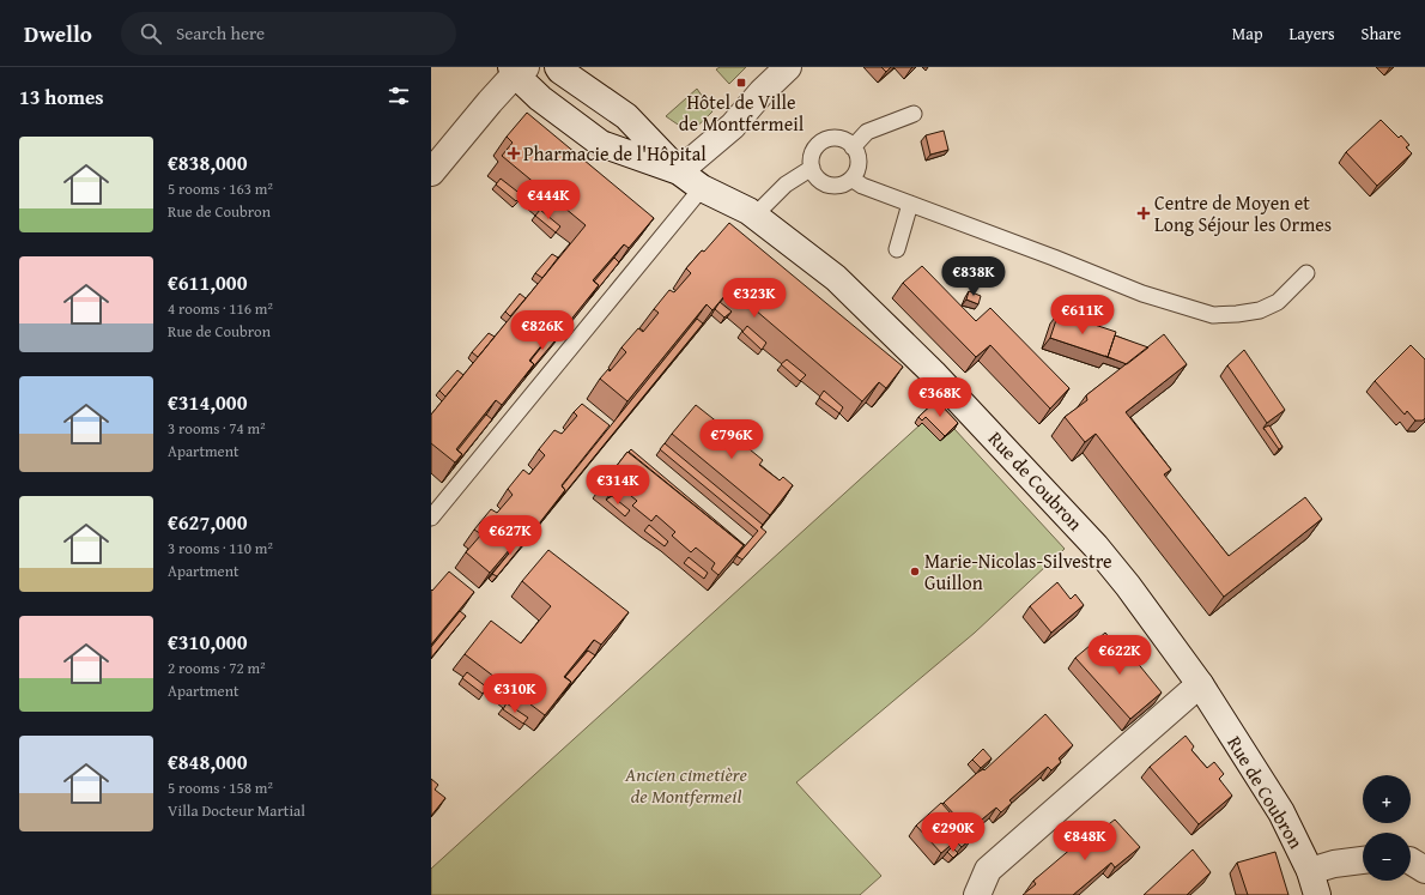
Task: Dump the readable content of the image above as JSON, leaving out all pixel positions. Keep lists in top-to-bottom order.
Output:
{
  "streets": {
    "street": ["Rue de Coubron"]
  },
  "parks": ["Ancien cimetière de Montfermeil"],
  "places": {
    "transit": ["Hôtel de Ville de Montfermeil"],
    "health": ["Pharmacie de l'Hôpital", "Centre de Moyen et Long Séjour les Ormes"],
    "other": ["Marie-Nicolas-Silvestre Guillon"]
  },
  "page": {
    "header": "Dwello",
    "search": "Search here",
    "nav": ["Map", "Layers", "Share"],
    "heading": "13 homes",
    "list": [
      {
        "name": "€838,000",
        "note": "5 rooms · 163 m² · Rue de Coubron"
      },
      {
        "name": "€611,000",
        "note": "4 rooms · 116 m² · Rue de Coubron"
      },
      {
        "name": "€314,000",
        "note": "3 rooms · 74 m² · Apartment"
      },
      {
        "name": "€627,000",
        "note": "3 rooms · 110 m² · Apartment"
      },
      {
        "name": "€310,000",
        "note": "2 rooms · 72 m² · Apartment"
      },
      {
        "name": "€848,000",
        "note": "5 rooms · 158 m² · Villa Docteur Martial"
      }
    ],
    "price": [
      "€444K",
      "€838K",
      "€323K",
      "€611K",
      "€826K",
      "€368K",
      "€796K",
      "€314K",
      "€627K",
      "€622K",
      "€310K",
      "€290K",
      "€848K"
    ],
    "map_buttons": ["+", "−"]
  }
}
